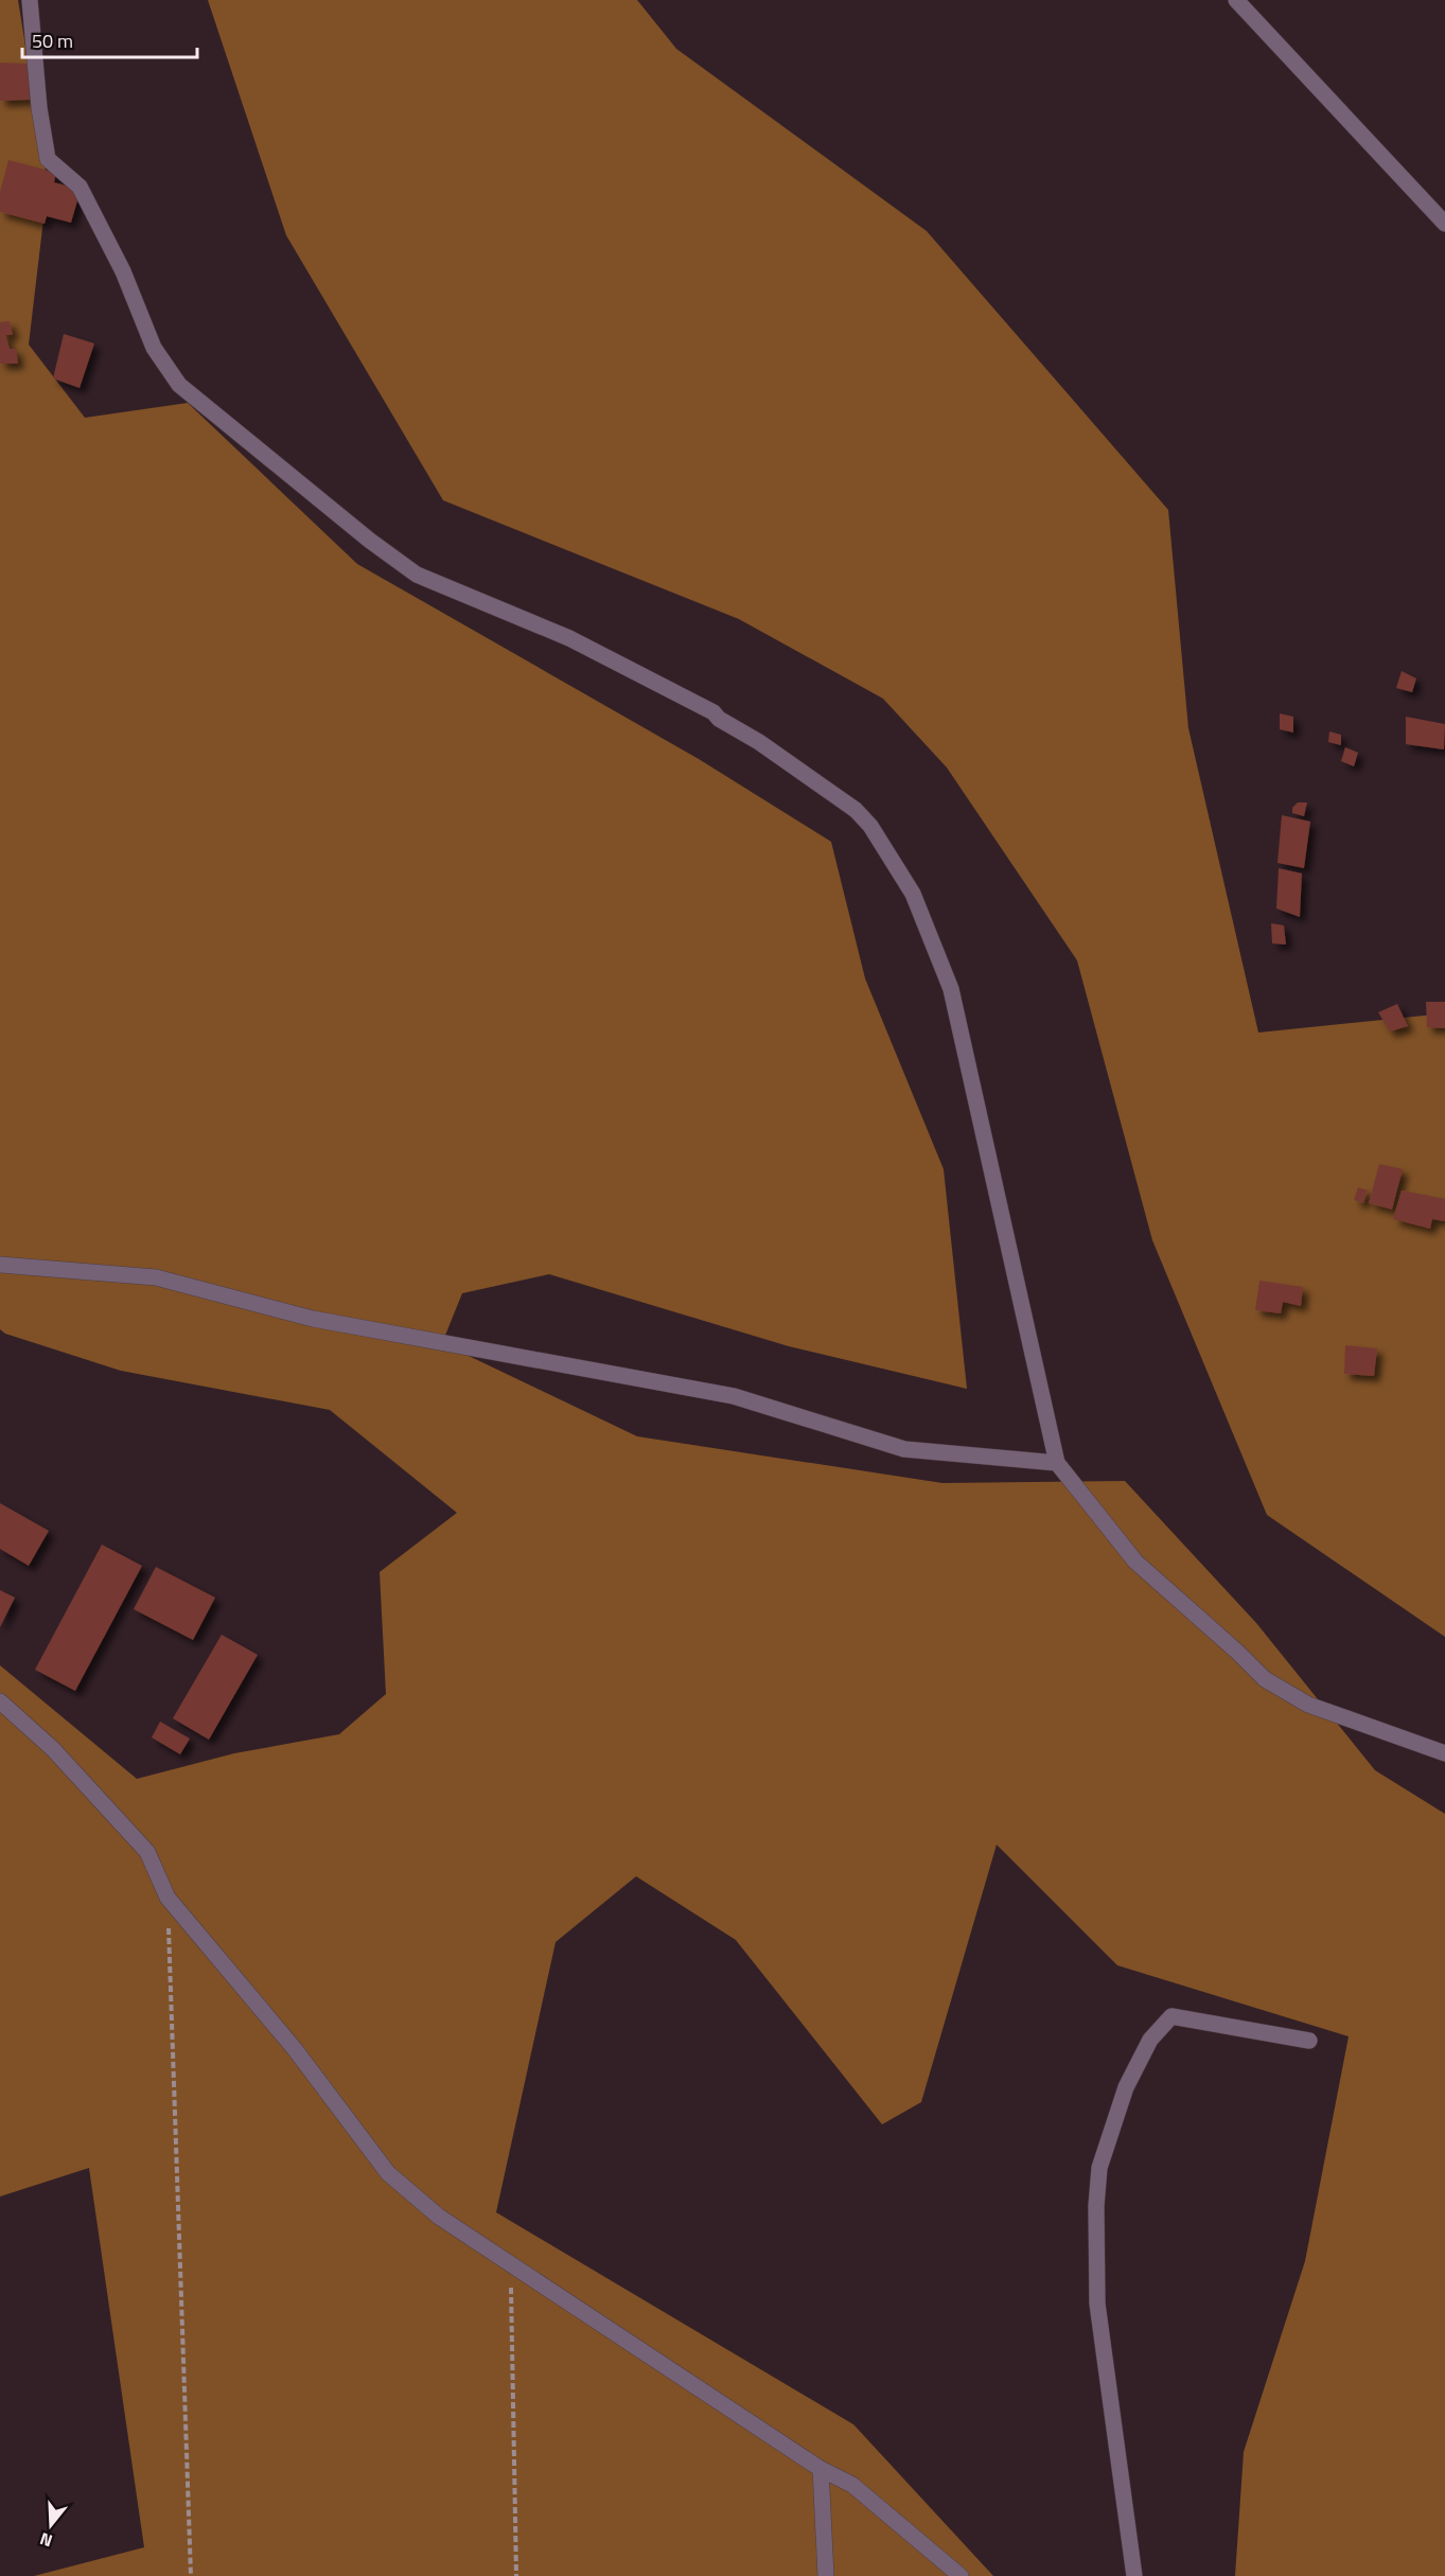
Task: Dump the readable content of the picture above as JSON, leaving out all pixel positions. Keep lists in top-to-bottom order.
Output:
{
  "scale_bar": "50 m",
  "north": "bottom"
}
